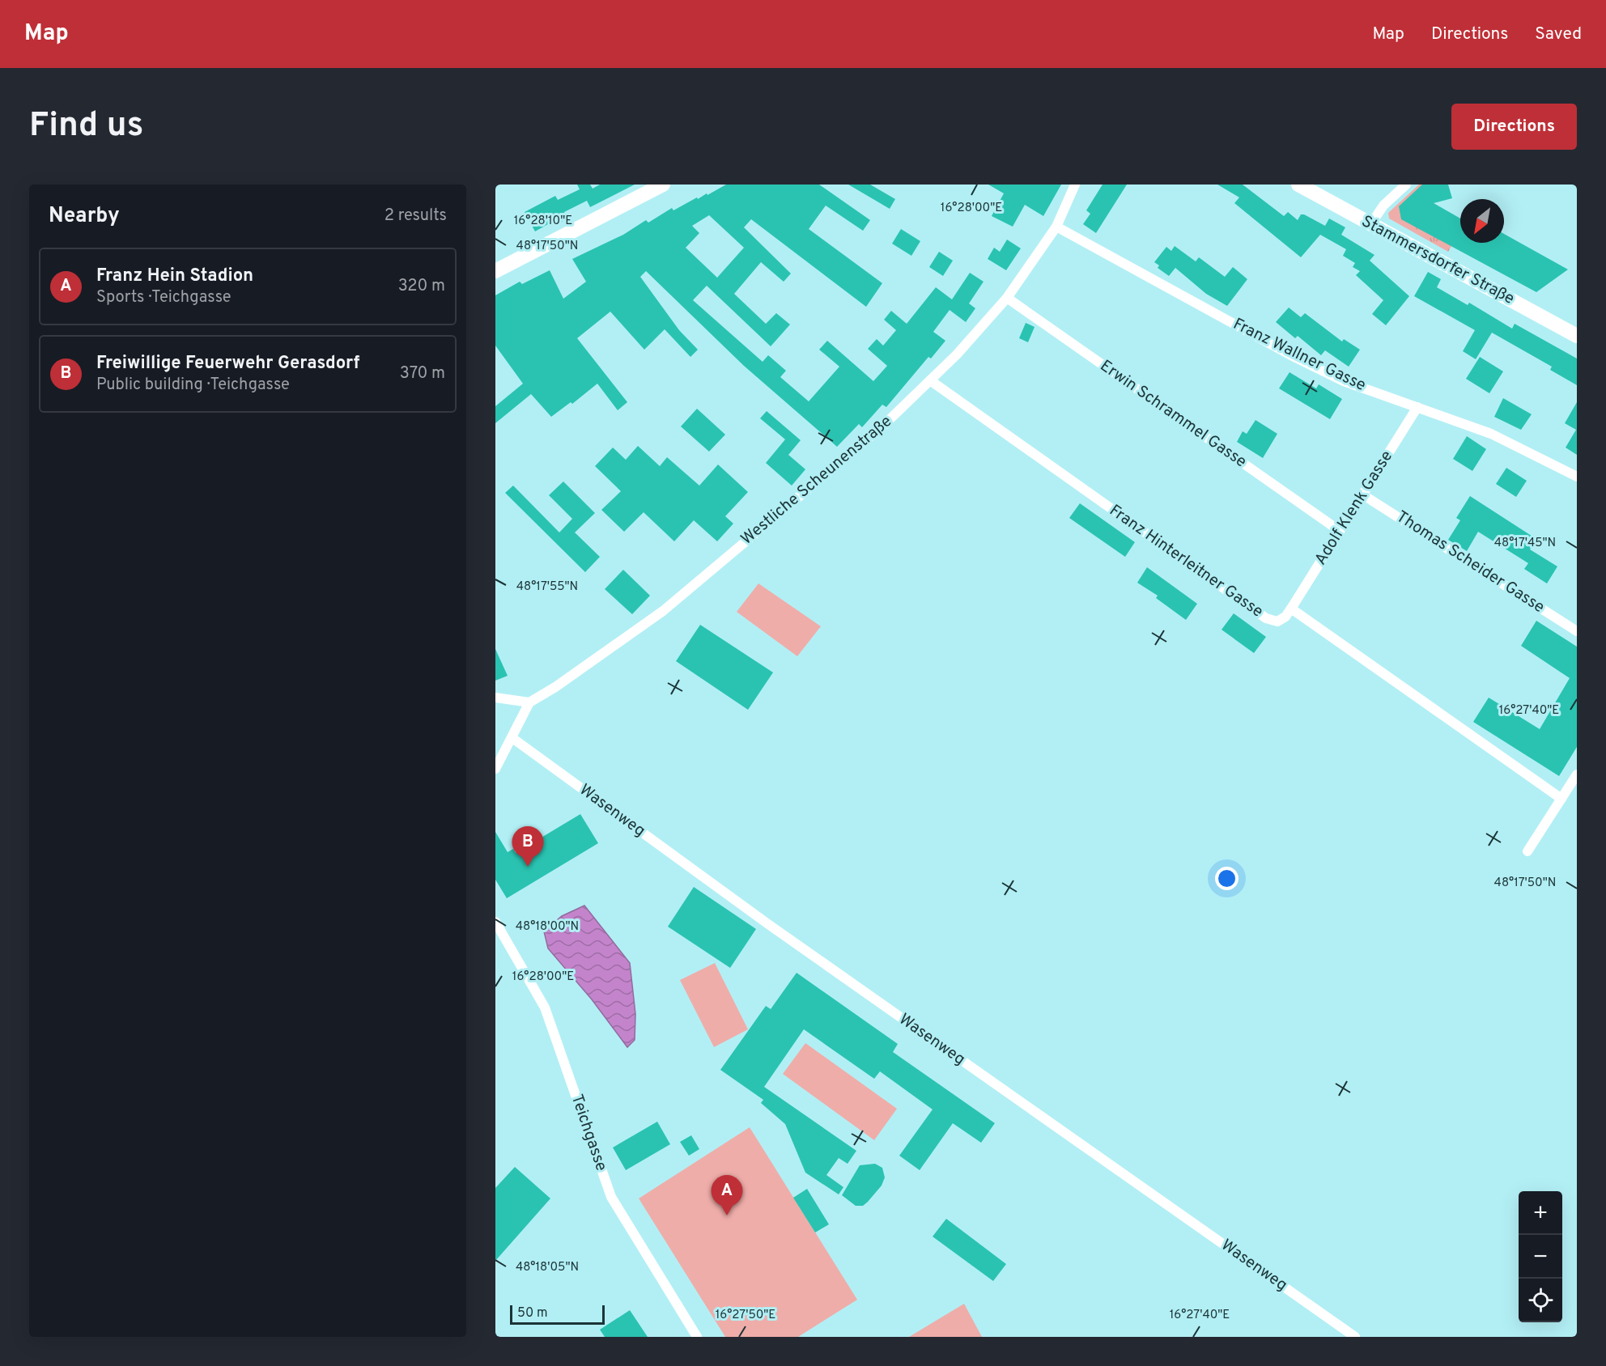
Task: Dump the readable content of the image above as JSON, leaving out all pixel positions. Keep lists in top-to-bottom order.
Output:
{
  "streets": {
    "main road": ["Stammersdorfer Straße"],
    "street": [
      "Franz Wallner Gasse",
      "Erwin Schrammel Gasse",
      "Westliche Scheunenstraße",
      "Adolf Klenk Gasse",
      "Franz Hinterleitner Gasse",
      "Thomas Scheider Gasse",
      "Wasenweg",
      "Teichgasse"
    ]
  },
  "crossings": [
    ["Franz Wallner Gasse", "Westliche Scheunenstraße"],
    ["Franz Wallner Gasse", "Adolf Klenk Gasse"],
    ["Erwin Schrammel Gasse", "Westliche Scheunenstraße"],
    ["Erwin Schrammel Gasse", "Adolf Klenk Gasse"],
    ["Westliche Scheunenstraße", "Franz Hinterleitner Gasse"],
    ["Adolf Klenk Gasse", "Franz Hinterleitner Gasse"],
    ["Adolf Klenk Gasse", "Thomas Scheider Gasse"]
  ],
  "scale_bar": "50 m",
  "north": "bottom left",
  "page": {
    "header": "Map",
    "nav": ["Map", "Directions", "Saved"],
    "buttons": "Directions",
    "title": "Find us",
    "heading": ["Nearby", "2 results"],
    "list": [
      {
        "mark": "A",
        "name": "Franz Hein Stadion",
        "note": "Sports · Teichgasse",
        "value": "320 m"
      },
      {
        "mark": "B",
        "name": "Freiwillige Feuerwehr Gerasdorf",
        "note": "Public building · Teichgasse",
        "value": "370 m"
      }
    ],
    "pins": ["B", "A"],
    "map_buttons": ["+", "−"],
    "scale": "50 m"
  },
  "coordinates": [
    "16°28'00\"E",
    "16°28'10\"E",
    "48°17'50\"N",
    "48°17'45\"N",
    "48°17'55\"N",
    "16°27'40\"E",
    "48°18'00\"N",
    "48°18'05\"N",
    "16°27'50\"E"
  ]
}
